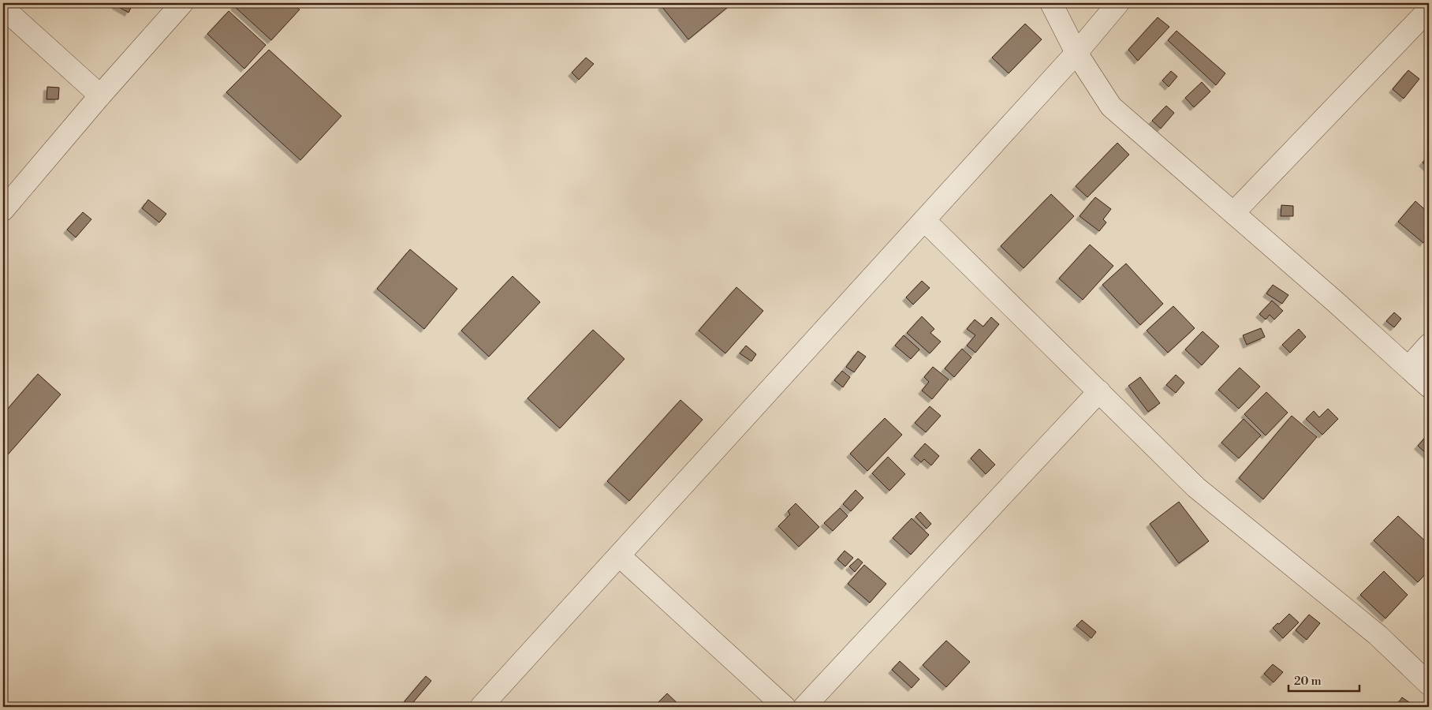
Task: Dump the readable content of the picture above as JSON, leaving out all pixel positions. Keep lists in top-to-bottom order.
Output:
{
  "scale_bar": "20 m"
}
